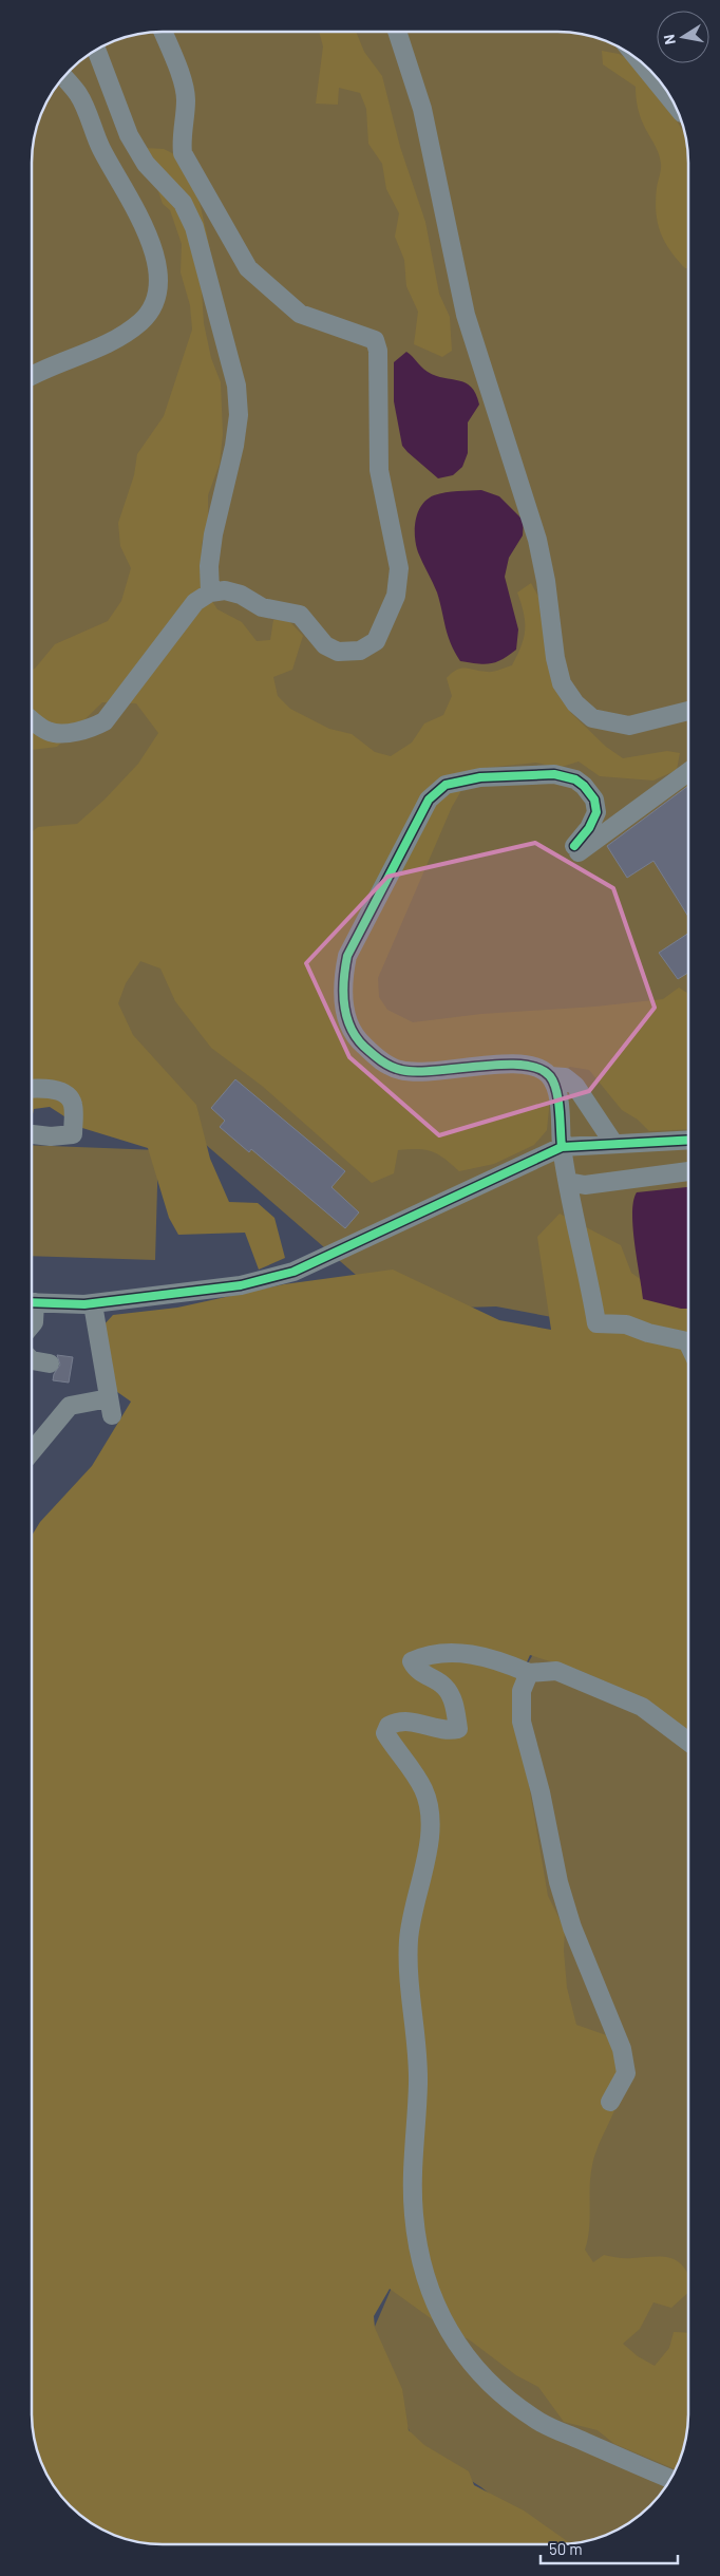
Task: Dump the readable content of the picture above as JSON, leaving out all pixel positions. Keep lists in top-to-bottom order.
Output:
{
  "scale_bar": "50 m",
  "north": "left"
}
